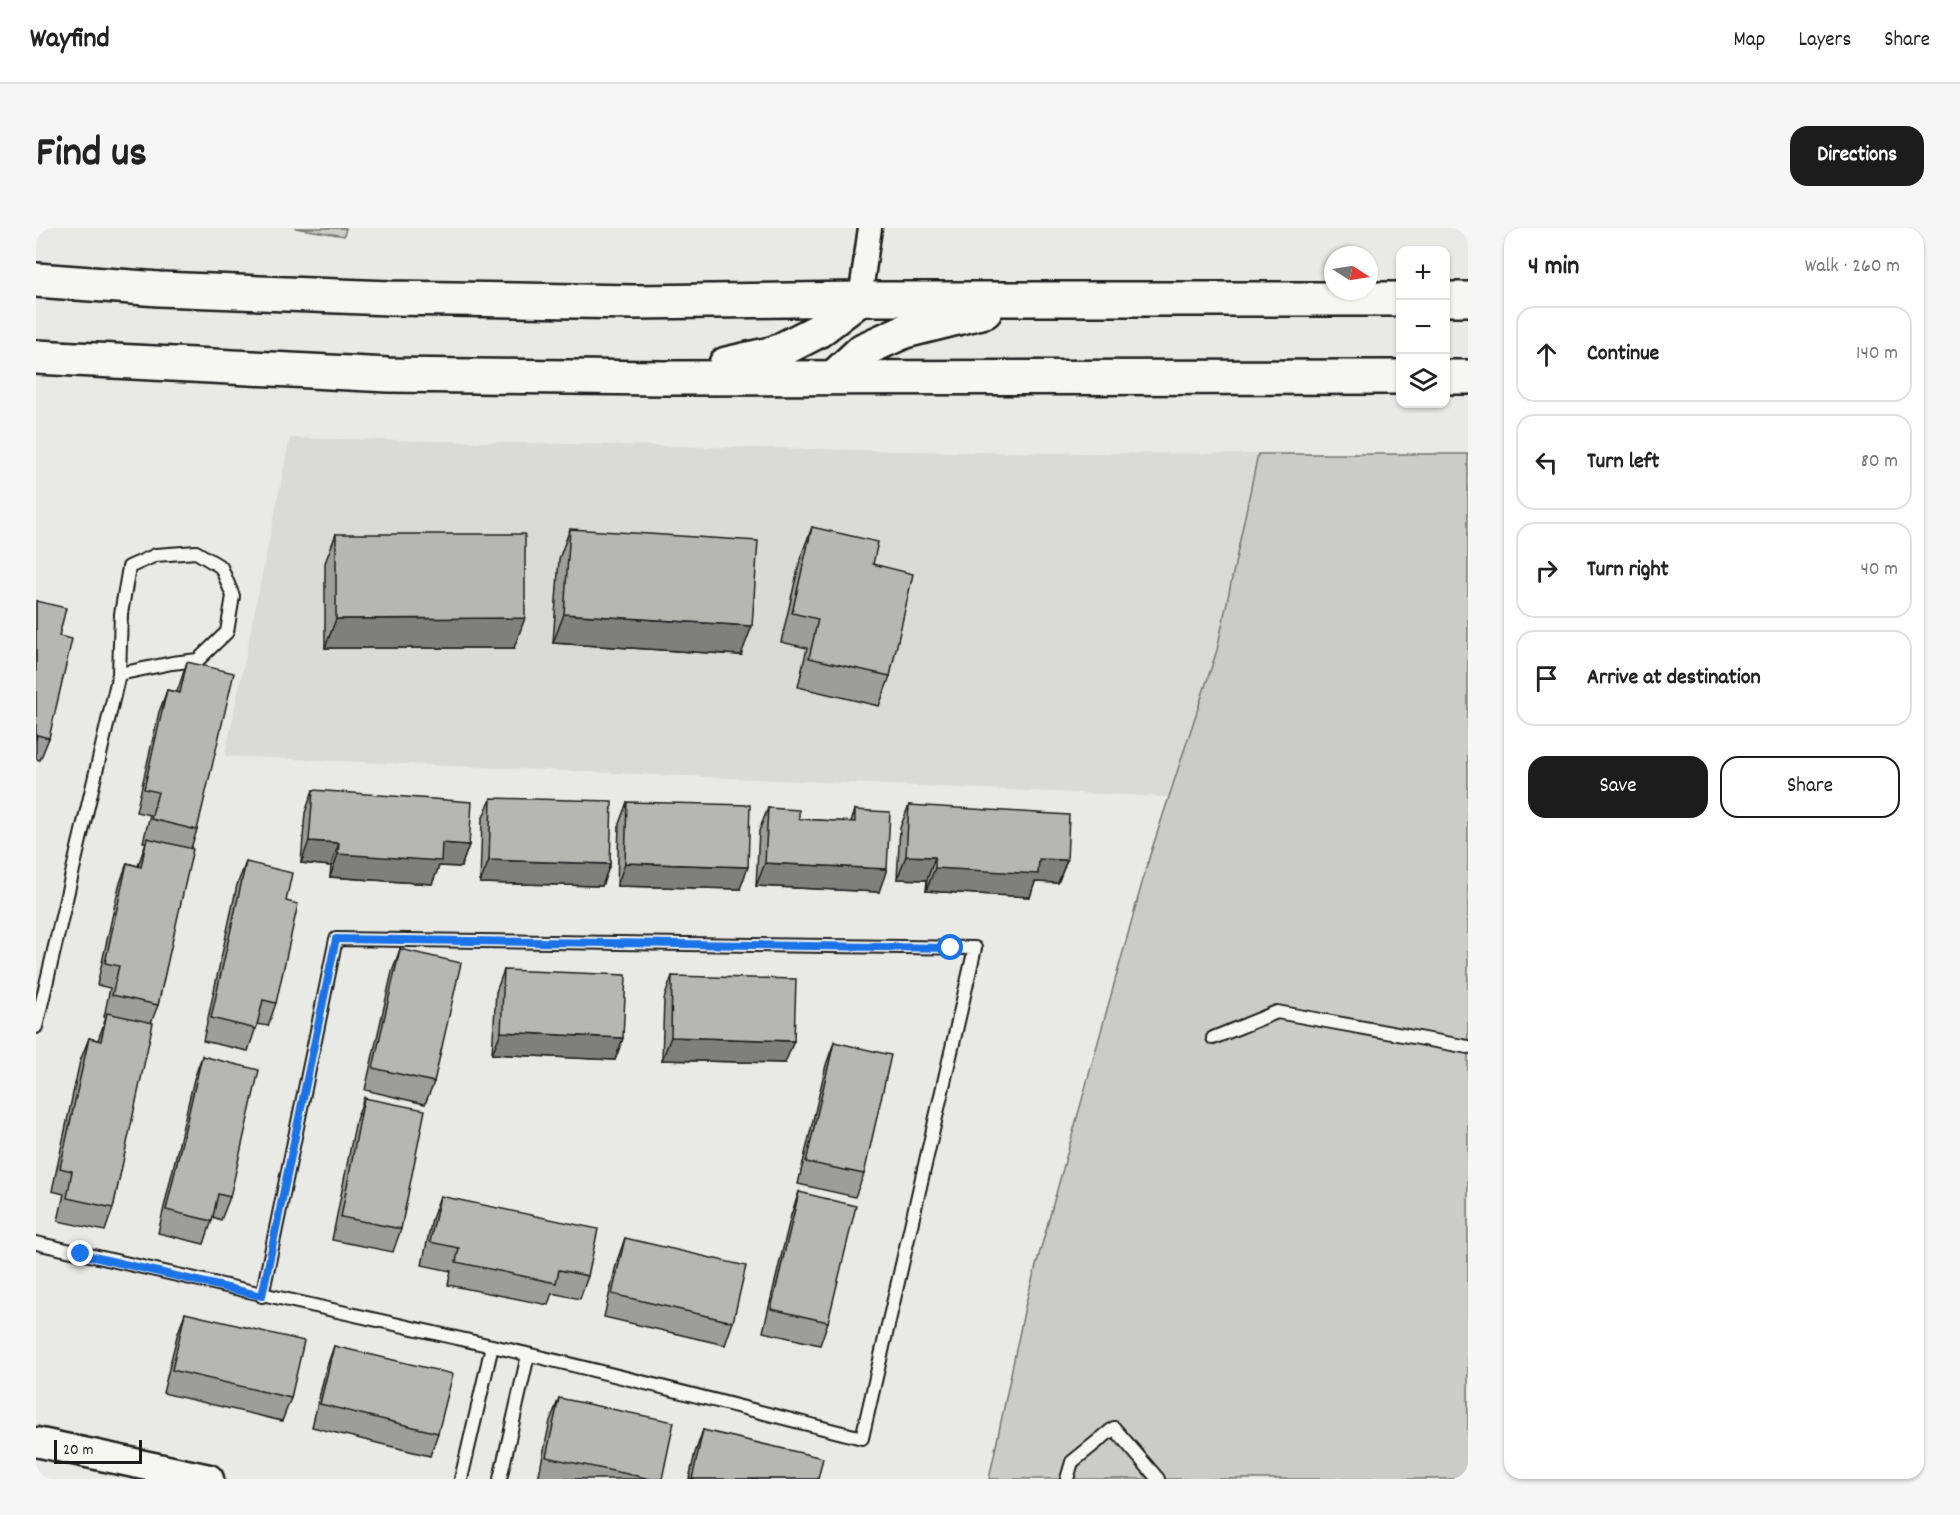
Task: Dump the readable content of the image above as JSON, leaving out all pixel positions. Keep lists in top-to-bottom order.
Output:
{
  "scale_bar": "20 m",
  "north": "right",
  "page": {
    "header": "Wayfind",
    "nav": ["Map", "Layers", "Share"],
    "title": "Find us",
    "buttons": [
      "Directions",
      ["Save", "Share"]
    ],
    "heading": ["4 min", "Walk · 260 m"],
    "map_buttons": ["+", "−"],
    "list": [
      ["Continue", "140 m"],
      ["Turn left", "80 m"],
      ["Turn right", "40 m"],
      "Arrive at destination"
    ],
    "scale": "20 m"
  }
}
